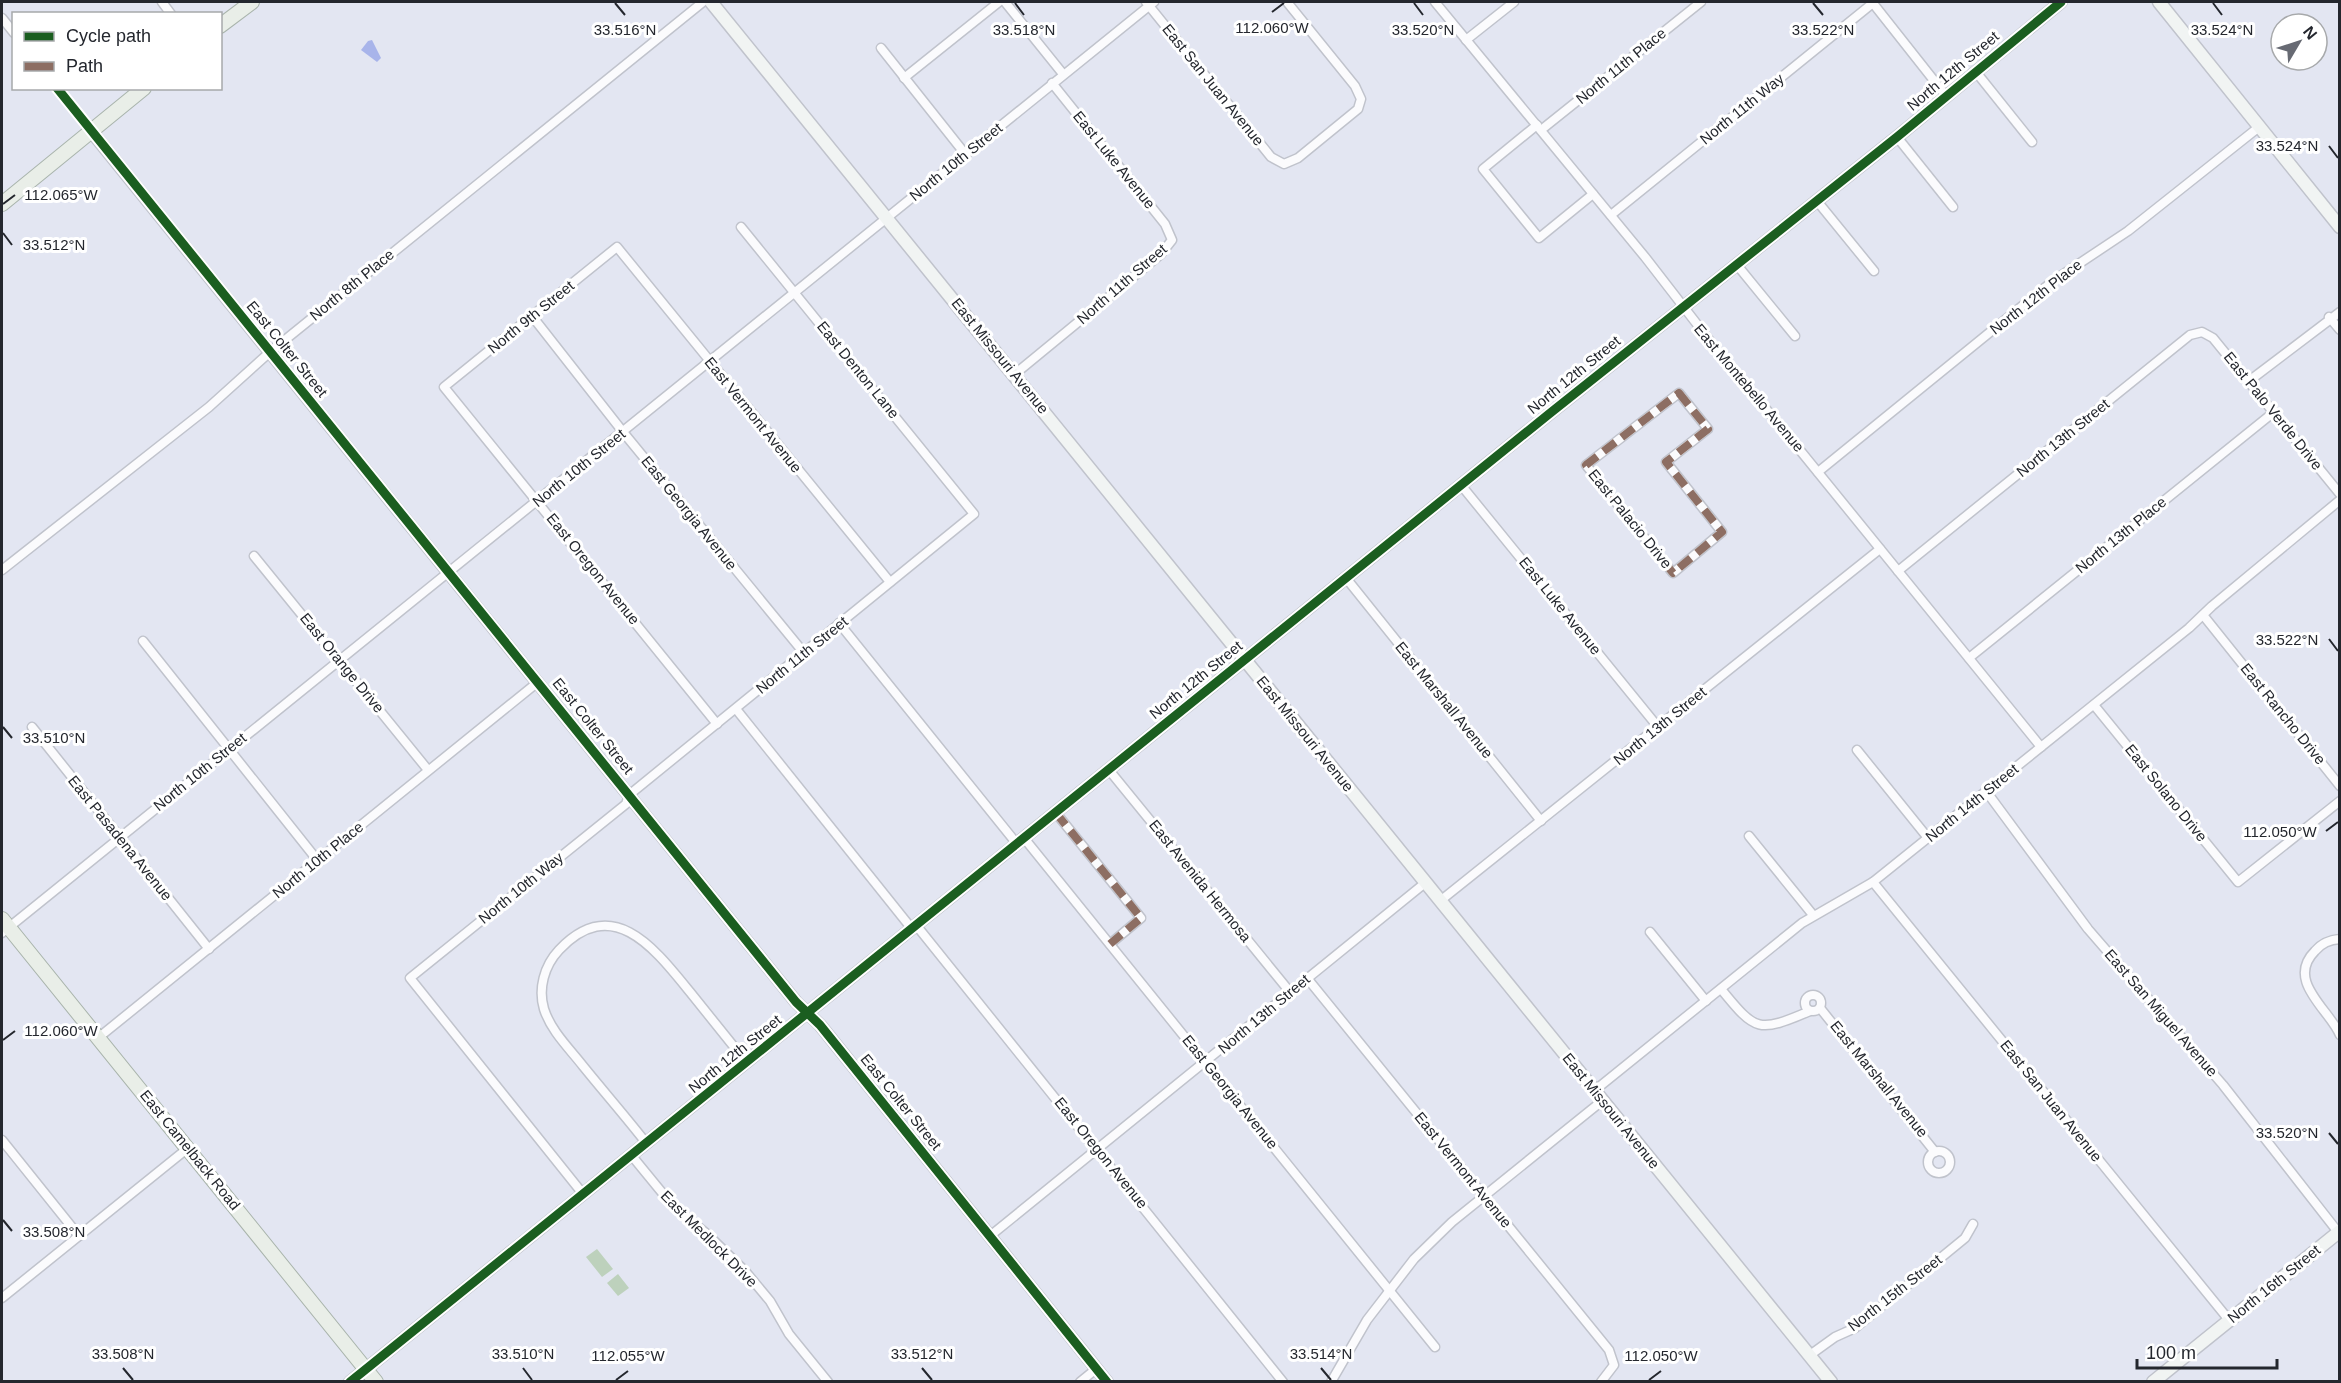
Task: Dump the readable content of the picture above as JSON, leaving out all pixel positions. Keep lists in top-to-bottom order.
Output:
{
  "streets": {
    "main road": ["East Missouri Avenue", "East Camelback Road", "North 16th Street"],
    "street": [
      "North 11th Place",
      "North 12th Street",
      "East San Juan Avenue",
      "North 11th Way",
      "East Luke Avenue",
      "North 10th Street",
      "North 11th Street",
      "North 8th Place",
      "North 12th Place",
      "North 9th Street",
      "East Colter Street",
      "East Denton Lane",
      "East Montebello Avenue",
      "East Palo Verde Drive",
      "East Vermont Avenue",
      "North 13th Street",
      "East Georgia Avenue",
      "East Palacio Drive",
      "North 13th Place",
      "East Oregon Avenue",
      "East Orange Drive",
      "East Marshall Avenue",
      "East Rancho Drive",
      "East Solano Drive",
      "North 14th Street",
      "East Pasadena Avenue",
      "North 10th Place",
      "East Avenida Hermosa",
      "North 10th Way",
      "East San Miguel Avenue",
      "East Medlock Drive",
      "North 15th Street"
    ]
  },
  "crossings": [
    ["North 11th Place", "East Montebello Avenue"],
    ["North 12th Street", "East Luke Avenue"],
    ["North 12th Street", "East Colter Street"],
    ["North 12th Street", "East Missouri Avenue"],
    ["North 12th Street", "East Montebello Avenue"],
    ["North 12th Street", "East Georgia Avenue"],
    ["North 12th Street", "East Oregon Avenue"],
    ["North 12th Street", "East Marshall Avenue"],
    ["North 12th Street", "East Avenida Hermosa"],
    ["North 12th Street", "North 10th Way"],
    ["North 12th Street", "East Camelback Road"],
    ["North 12th Street", "East Medlock Drive"],
    ["East San Juan Avenue", "North 10th Street"],
    ["East San Juan Avenue", "North 14th Street"],
    ["East San Juan Avenue", "North 16th Street"],
    ["North 11th Way", "East Montebello Avenue"],
    ["East Luke Avenue", "North 10th Street"],
    ["East Luke Avenue", "North 11th Street"],
    ["East Luke Avenue", "North 13th Street"],
    ["North 10th Street", "East Colter Street"],
    ["North 10th Street", "East Missouri Avenue"],
    ["North 10th Street", "East Denton Lane"],
    ["North 10th Street", "East Vermont Avenue"],
    ["North 10th Street", "East Georgia Avenue"],
    ["North 10th Street", "East Oregon Avenue"],
    ["North 10th Street", "East Orange Drive"],
    ["North 10th Street", "East Pasadena Avenue"],
    ["North 10th Street", "East Camelback Road"],
    ["North 11th Street", "East Colter Street"],
    ["North 11th Street", "East Missouri Avenue"],
    ["North 11th Street", "East Denton Lane"],
    ["North 11th Street", "East Vermont Avenue"],
    ["North 11th Street", "East Georgia Avenue"],
    ["North 11th Street", "East Oregon Avenue"],
    ["North 11th Street", "North 10th Way"],
    ["North 8th Place", "East Colter Street"],
    ["North 12th Place", "East Montebello Avenue"],
    ["North 9th Street", "East Vermont Avenue"],
    ["North 9th Street", "East Georgia Avenue"],
    ["North 9th Street", "East Oregon Avenue"],
    ["East Colter Street", "North 13th Street"],
    ["East Colter Street", "North 10th Place"],
    ["East Colter Street", "North 10th Way"],
    ["East Missouri Avenue", "North 13th Street"],
    ["East Missouri Avenue", "North 14th Street"],
    ["East Missouri Avenue", "North 15th Street"],
    ["East Montebello Avenue", "North 13th Street"],
    ["East Montebello Avenue", "North 13th Place"],
    ["East Montebello Avenue", "North 14th Street"],
    ["East Palo Verde Drive", "North 13th Street"],
    ["East Palo Verde Drive", "North 13th Place"],
    ["East Vermont Avenue", "North 13th Street"],
    ["East Vermont Avenue", "North 14th Street"],
    ["North 13th Street", "East Georgia Avenue"],
    ["North 13th Street", "East Oregon Avenue"],
    ["North 13th Street", "East Marshall Avenue"],
    ["North 13th Street", "East Avenida Hermosa"],
    ["East Georgia Avenue", "North 14th Street"],
    ["East Orange Drive", "North 10th Place"],
    ["East Marshall Avenue", "North 14th Street"],
    ["East Rancho Drive", "North 14th Street"],
    ["East Solano Drive", "North 14th Street"],
    ["North 14th Street", "East San Miguel Avenue"],
    ["East Pasadena Avenue", "North 10th Place"],
    ["North 10th Place", "East Camelback Road"],
    ["East San Miguel Avenue", "North 16th Street"]
  ],
  "legend": ["Cycle path", "Path"],
  "scale_bar": "100 m",
  "north": "top right",
  "coordinates": [
    "112.060°W",
    "33.516°N",
    "33.518°N",
    "33.520°N",
    "33.522°N",
    "33.524°N",
    "112.065°W",
    "33.512°N",
    "33.510°N",
    "112.050°W",
    "33.508°N",
    "33.514°N",
    "112.055°W"
  ]
}
